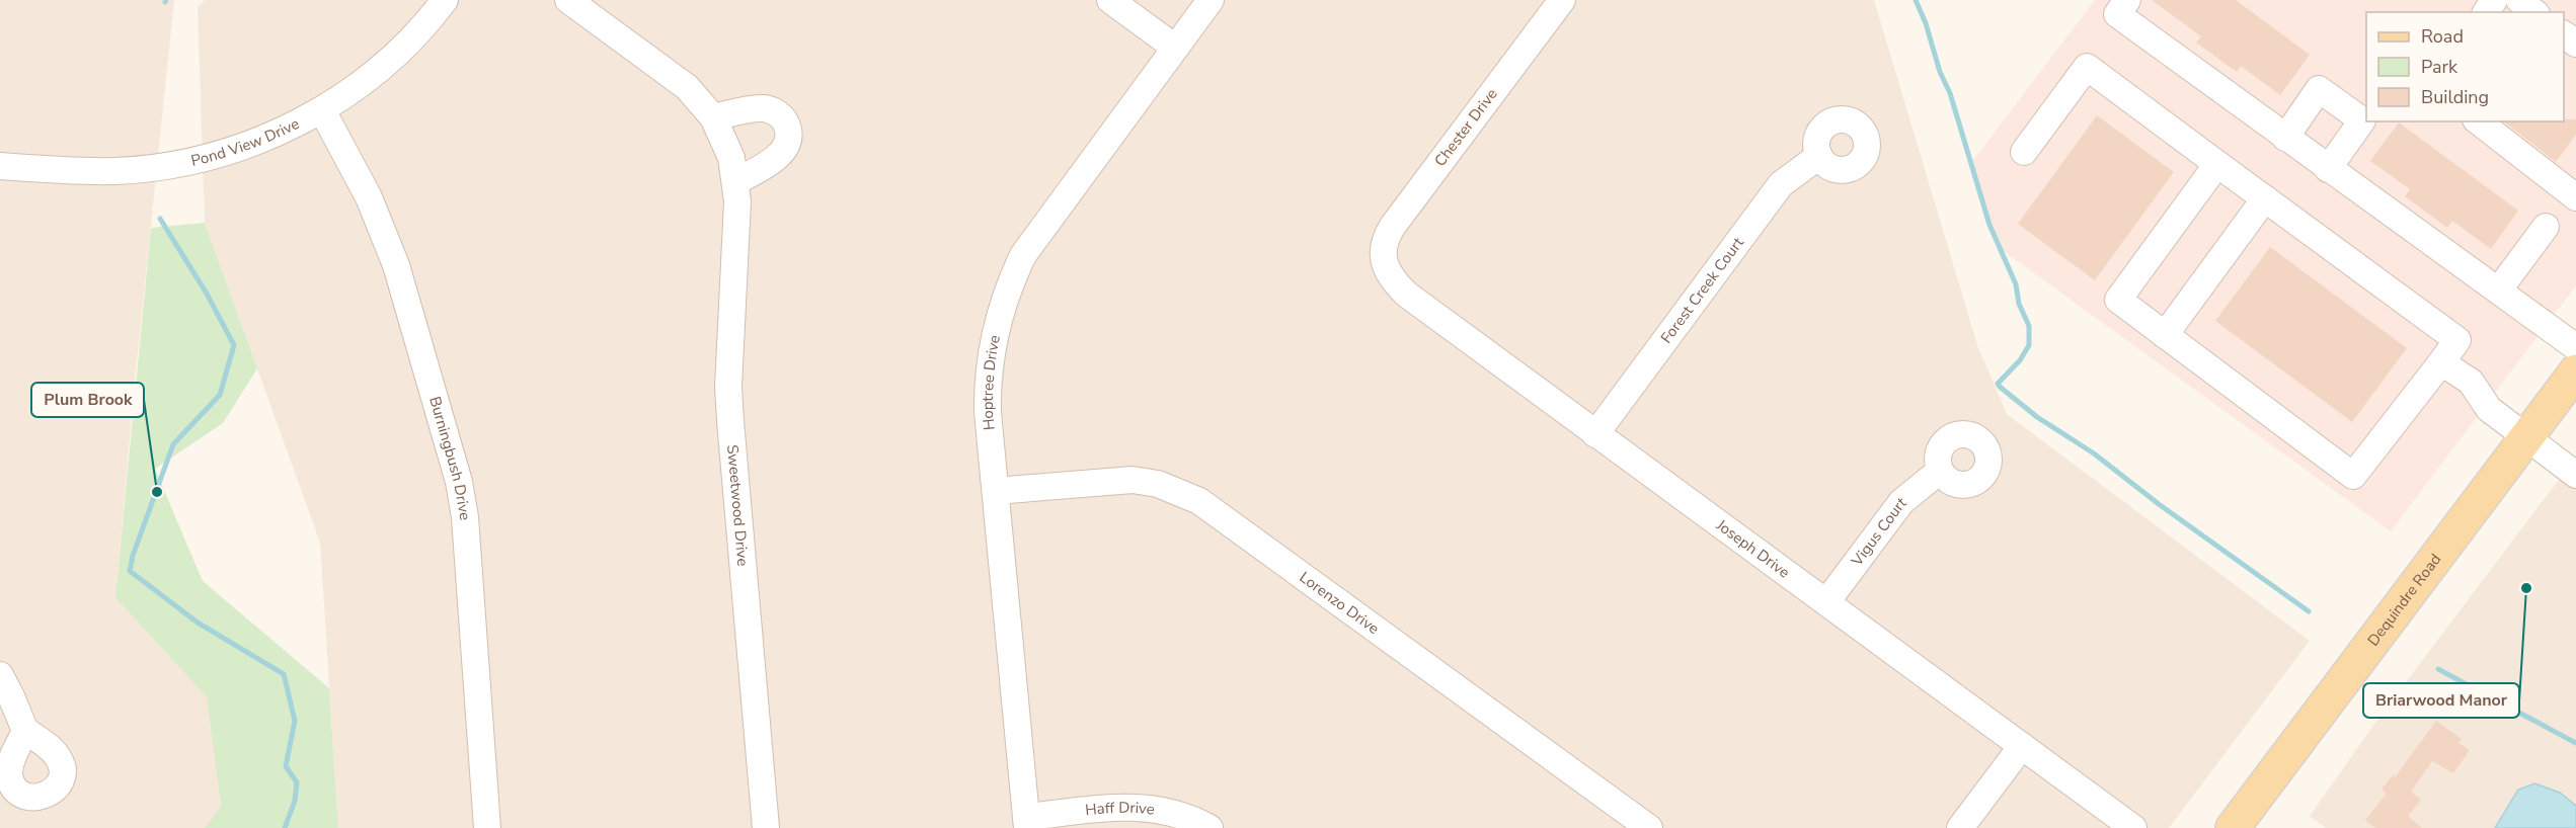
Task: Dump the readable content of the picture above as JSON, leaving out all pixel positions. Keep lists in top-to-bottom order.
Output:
{
  "streets": {
    "main road": ["Dequindre Road"],
    "street": [
      "Chester Drive",
      "Pond View Drive",
      "Forest Creek Court",
      "Hoptree Drive",
      "Burningbush Drive",
      "Sweetwood Drive",
      "Vigus Court",
      "Joseph Drive",
      "Lorenzo Drive",
      "Haff Drive"
    ]
  },
  "crossings": [
    ["Chester Drive", "Joseph Drive"],
    ["Pond View Drive", "Burningbush Drive"],
    ["Forest Creek Court", "Joseph Drive"],
    ["Hoptree Drive", "Lorenzo Drive"],
    ["Hoptree Drive", "Haff Drive"],
    ["Vigus Court", "Joseph Drive"]
  ],
  "places": ["Plum Brook", "Briarwood Manor"],
  "legend": ["Road", "Park", "Building"]
}
